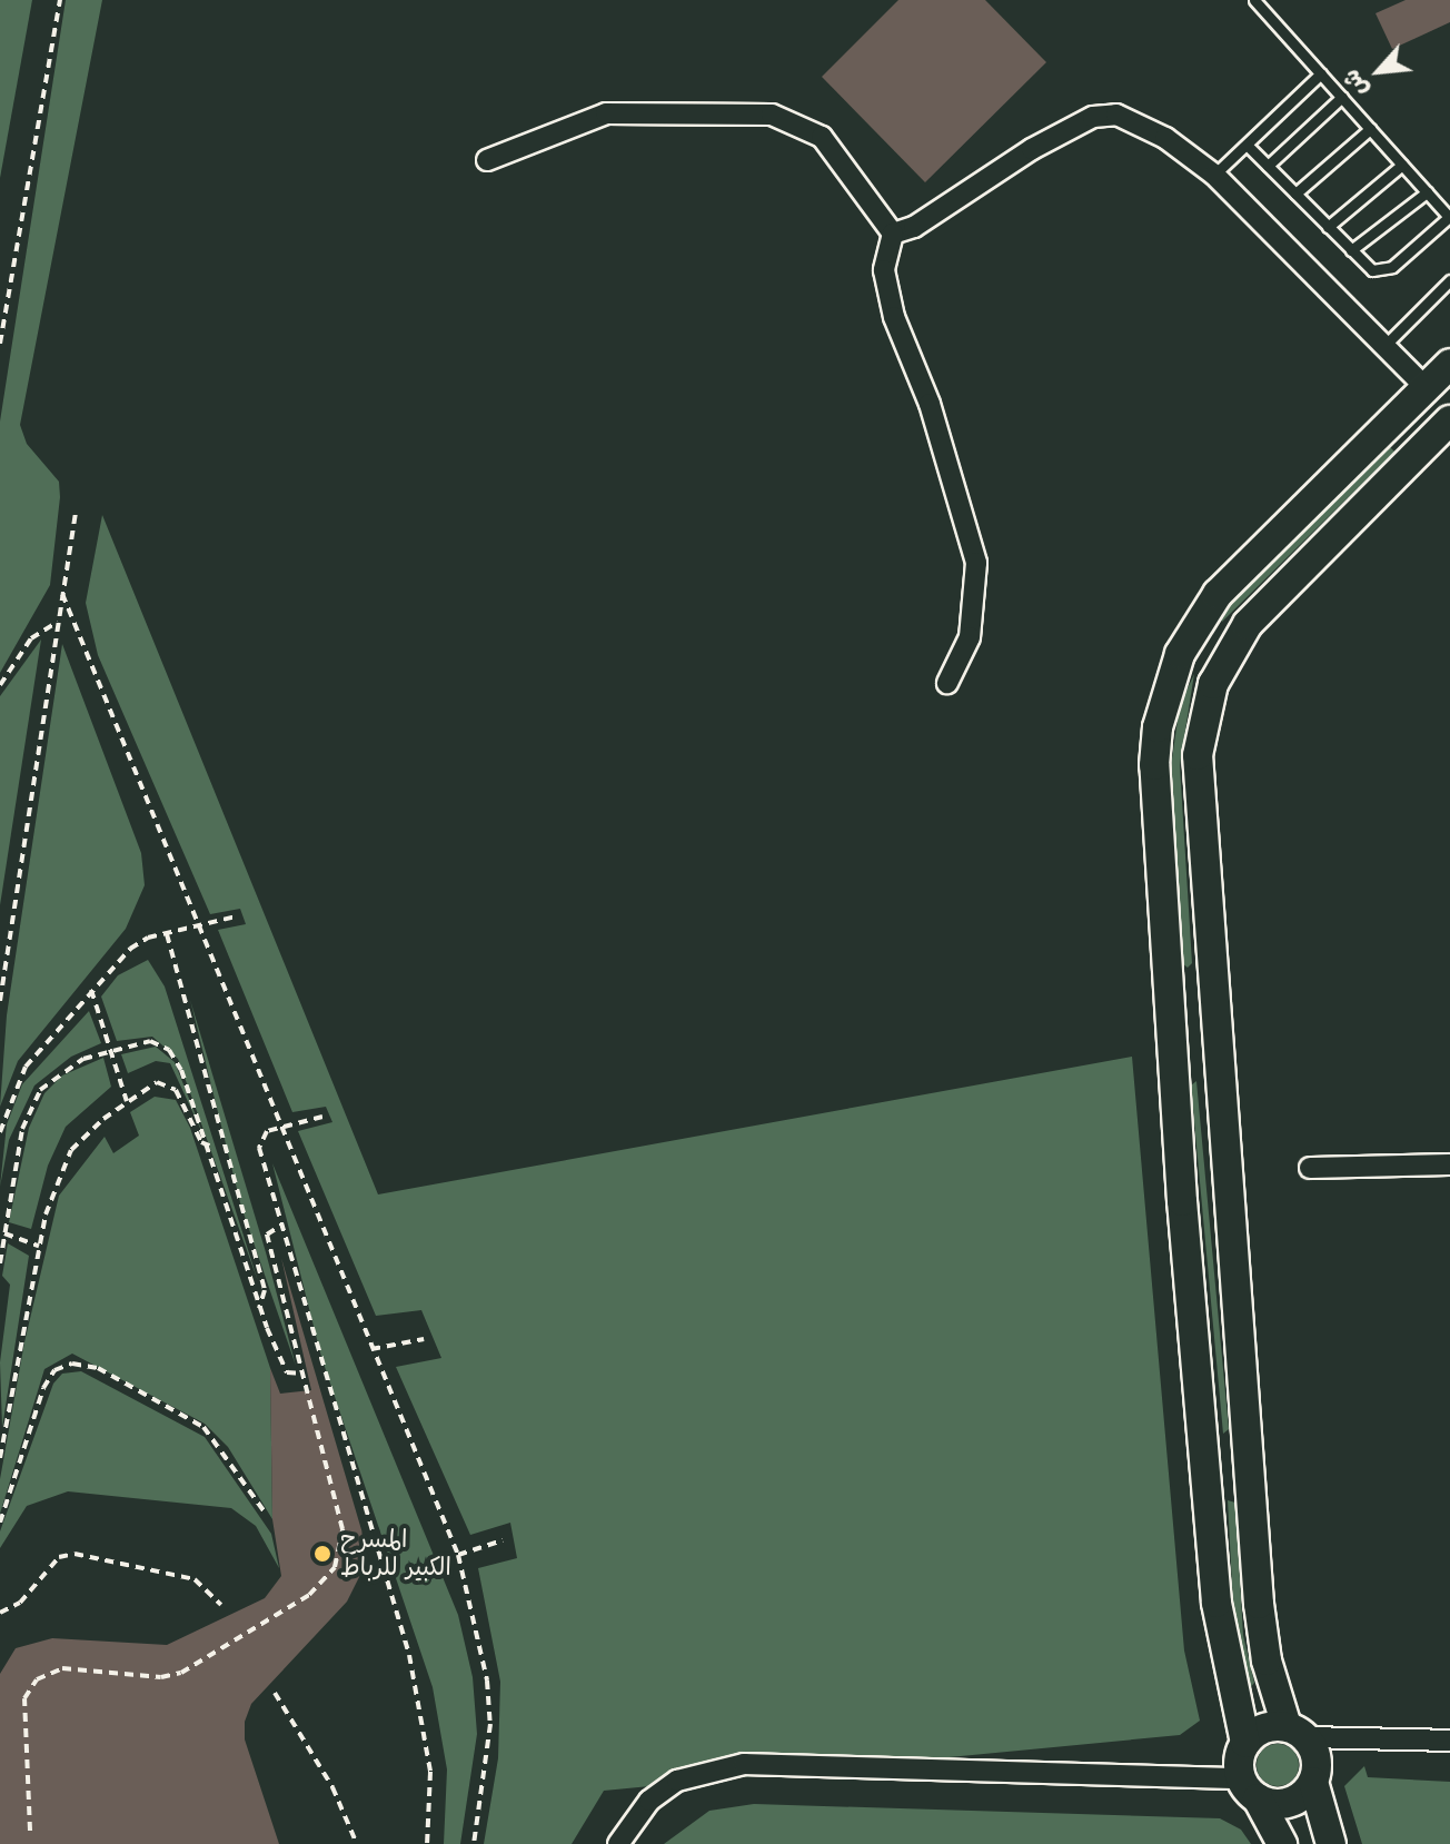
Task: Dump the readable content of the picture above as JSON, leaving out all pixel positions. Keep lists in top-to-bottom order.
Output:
{
  "places": ["المسرح الكبير للرباط"],
  "north": "bottom left"
}
